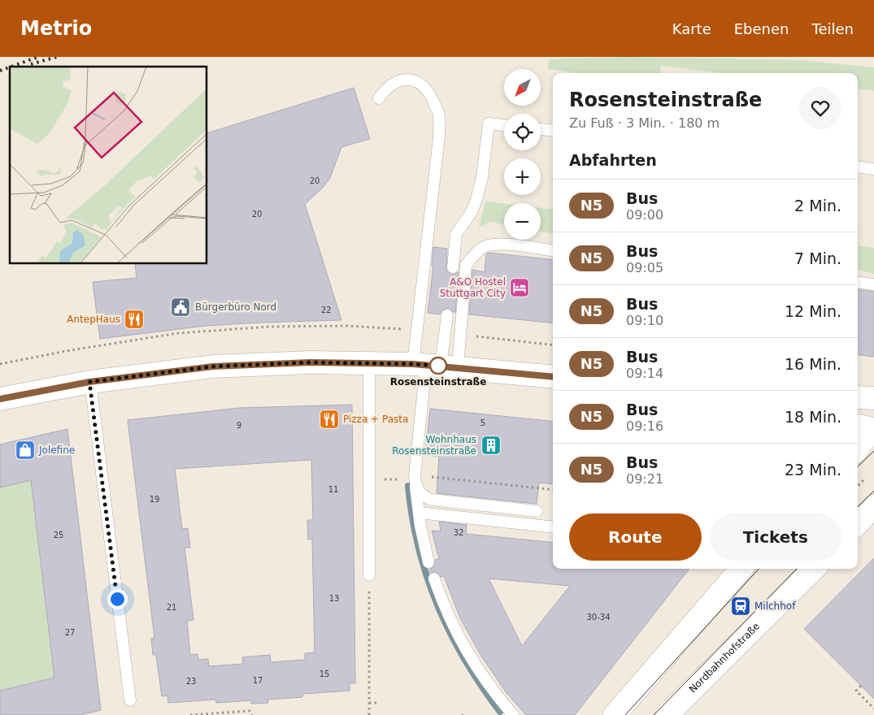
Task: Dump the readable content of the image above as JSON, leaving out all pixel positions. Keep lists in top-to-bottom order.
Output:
{
  "streets": {
    "street": ["Nordbahnhofstraße"]
  },
  "places": {
    "hotel": ["A&O Hostel Stuttgart City"],
    "public building": ["Bürgerbüro Nord"],
    "restaurant": ["AntepHaus", "Pizza + Pasta"],
    "other": ["Rosensteinstraße"],
    "building": ["Wohnhaus Rosensteinstraße"],
    "shop": ["Jolefine"],
    "station": ["Milchhof"]
  },
  "lines": ["bus line N5"],
  "house_numbers": [
    "20",
    "20",
    "22",
    "5",
    "9",
    "11",
    "19",
    "32",
    "25",
    "13",
    "21",
    "30-34",
    "27",
    "15",
    "17",
    "23"
  ],
  "north": "bottom left",
  "page": {
    "header": "Metrio",
    "nav": ["Karte", "Ebenen", "Teilen"],
    "map_buttons": ["+", "−"],
    "heading": [
      ["Rosensteinstraße", "Zu Fuß · 3 Min. · 180 m"],
      "Abfahrten"
    ],
    "list": [
      {
        "mark": "N5",
        "name": "Bus",
        "note": "09:00",
        "value": "2 Min."
      },
      {
        "mark": "N5",
        "name": "Bus",
        "note": "09:05",
        "value": "7 Min."
      },
      {
        "mark": "N5",
        "name": "Bus",
        "note": "09:10",
        "value": "12 Min."
      },
      {
        "mark": "N5",
        "name": "Bus",
        "note": "09:14",
        "value": "16 Min."
      },
      {
        "mark": "N5",
        "name": "Bus",
        "note": "09:16",
        "value": "18 Min."
      },
      {
        "mark": "N5",
        "name": "Bus",
        "note": "09:21",
        "value": "23 Min."
      }
    ],
    "buttons": ["Route", "Tickets"]
  }
}
